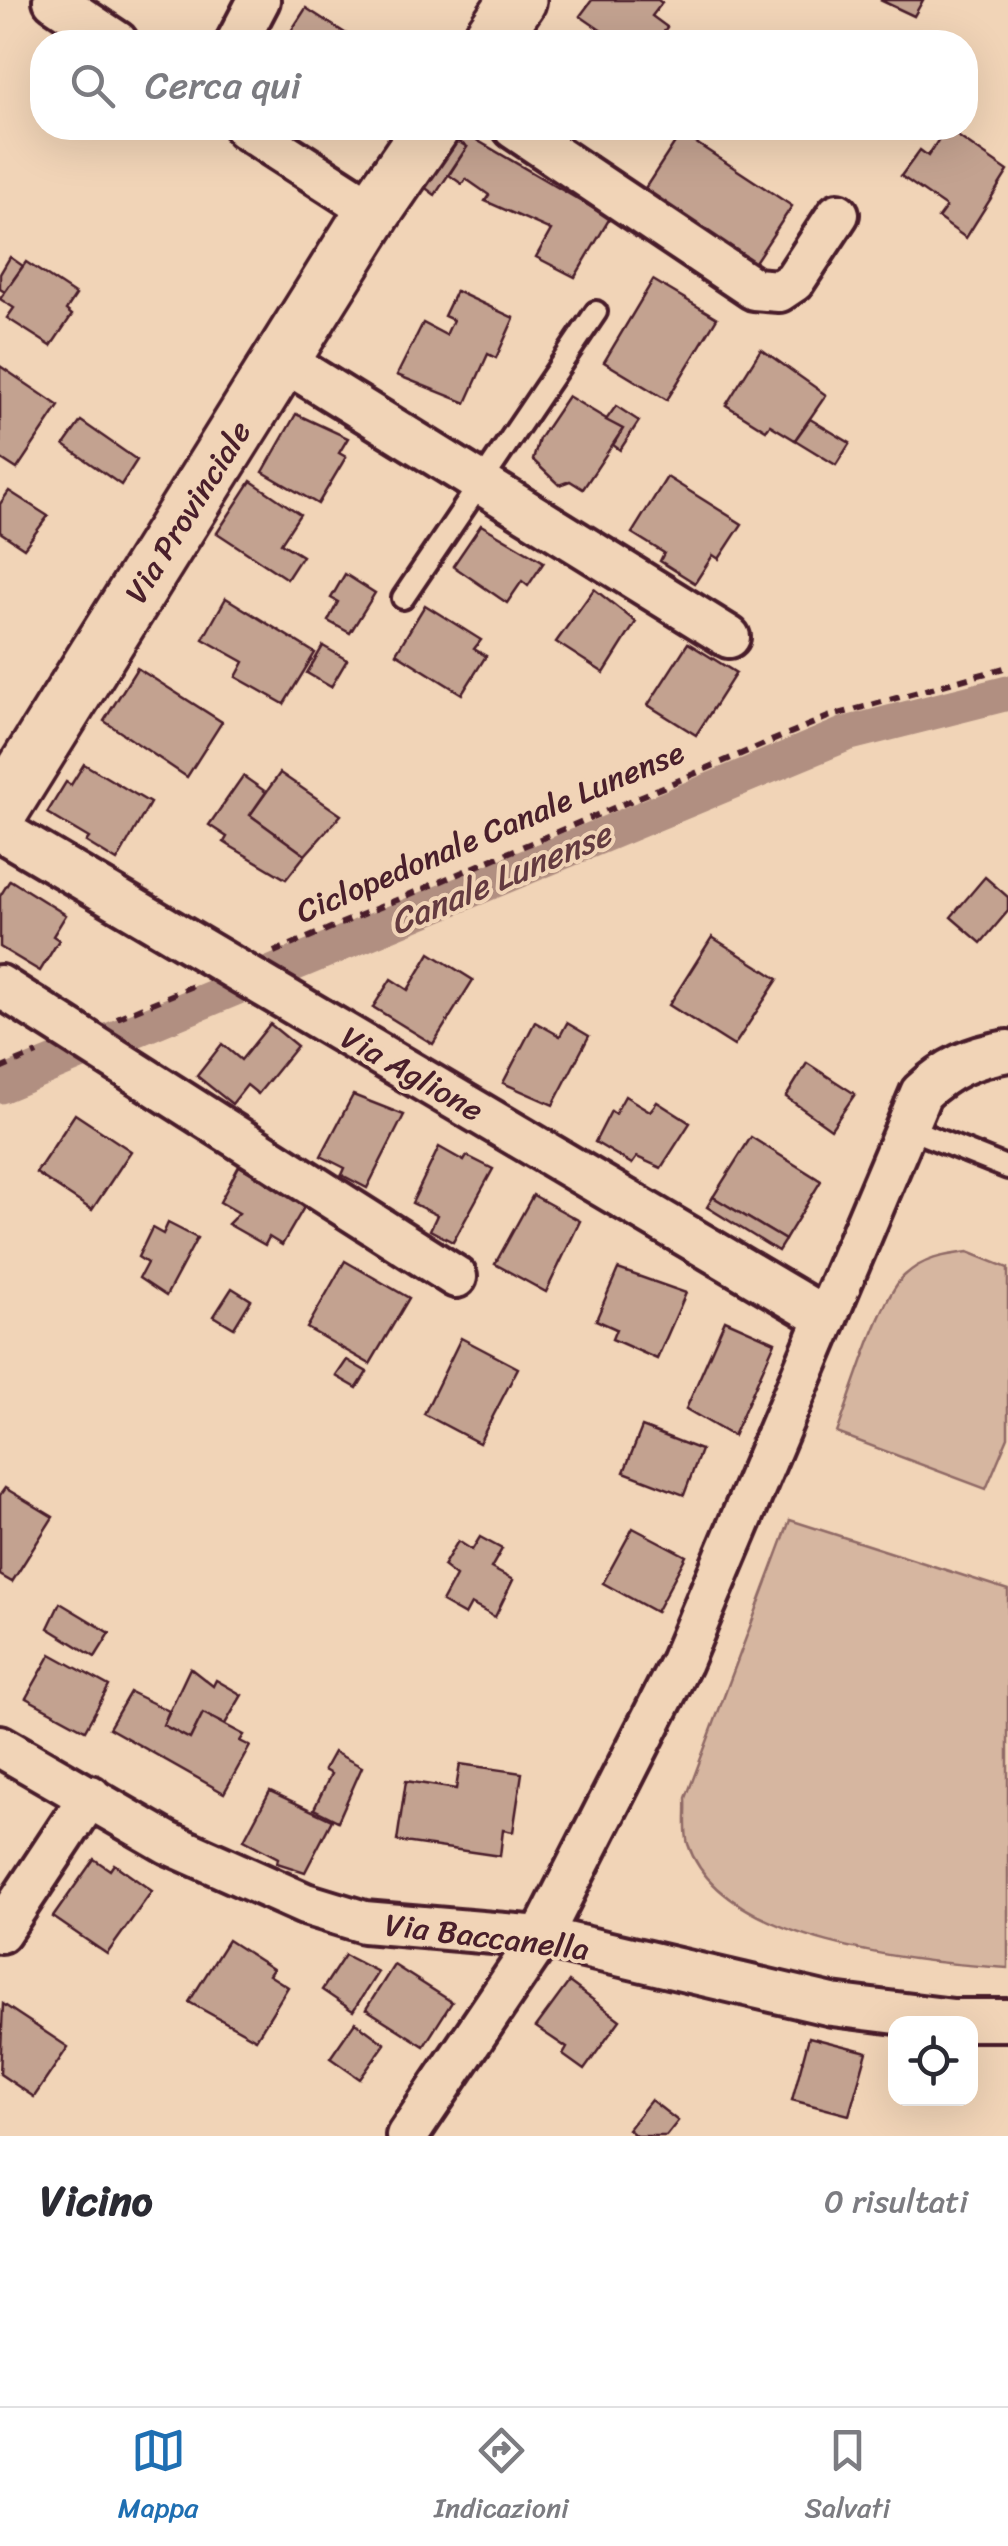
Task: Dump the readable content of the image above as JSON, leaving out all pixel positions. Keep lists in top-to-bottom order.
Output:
{
  "streets": {
    "street": ["Via Provinciale", "Via Aglione", "Via Baccanella"],
    "path": ["Ciclopedonale Canale Lunense"]
  },
  "crossings": [
    ["Ciclopedonale Canale Lunense", "Via Aglione"]
  ],
  "water": ["Canale Lunense"],
  "page": {
    "search": "Cerca qui",
    "heading": ["Vicino", "0 risultati"],
    "nav": ["Mappa", "Indicazioni", "Salvati"]
  }
}
